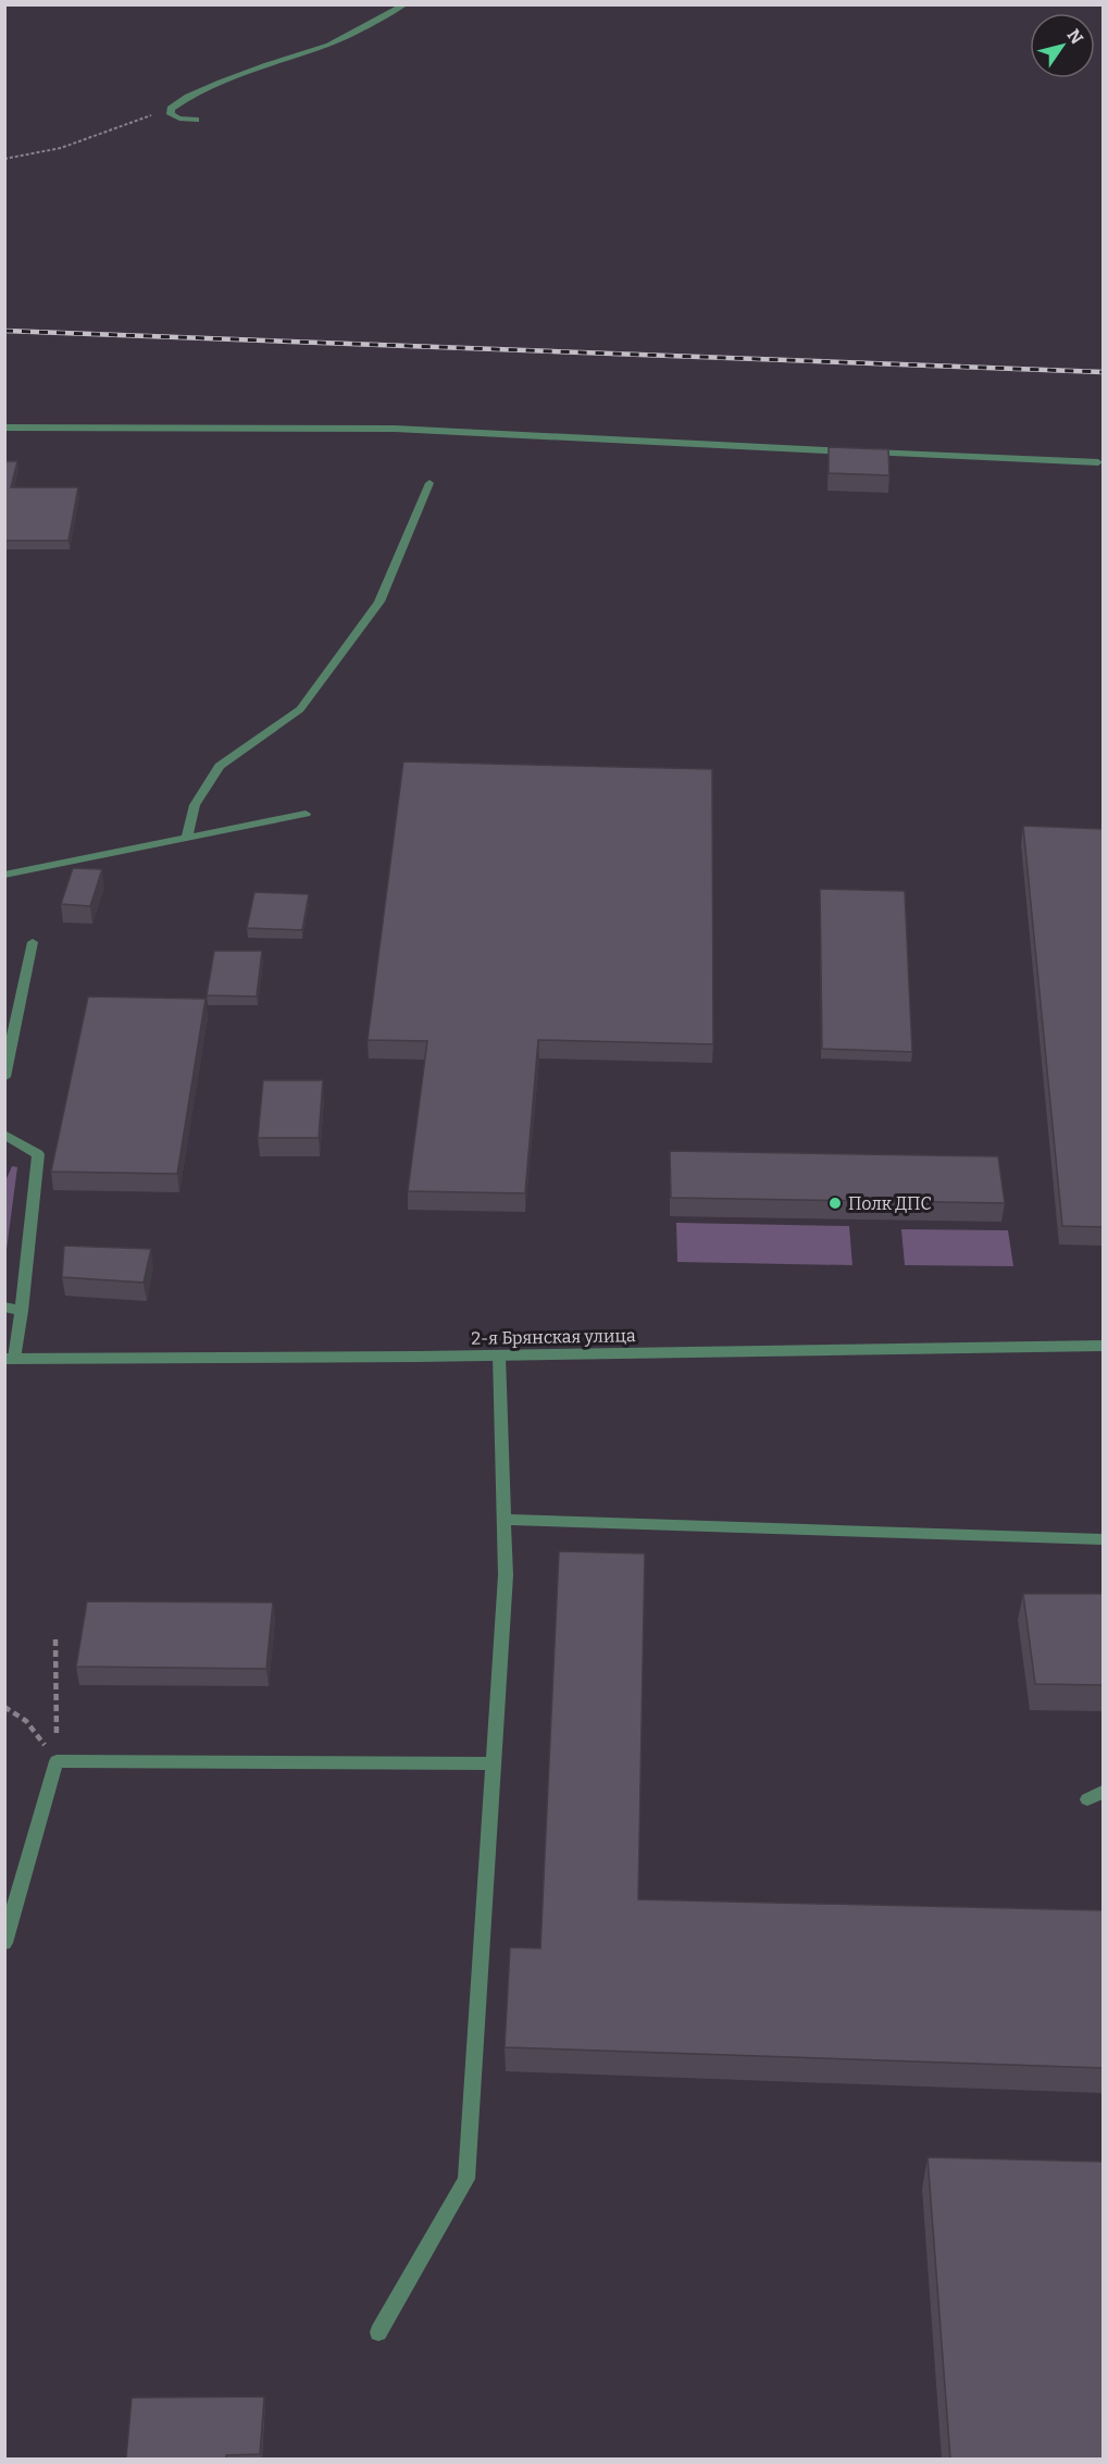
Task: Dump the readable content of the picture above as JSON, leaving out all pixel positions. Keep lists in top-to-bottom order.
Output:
{
  "streets": {
    "street": ["2-я Брянская улица"]
  },
  "places": ["Полк ДПС"],
  "north": "top right"
}
